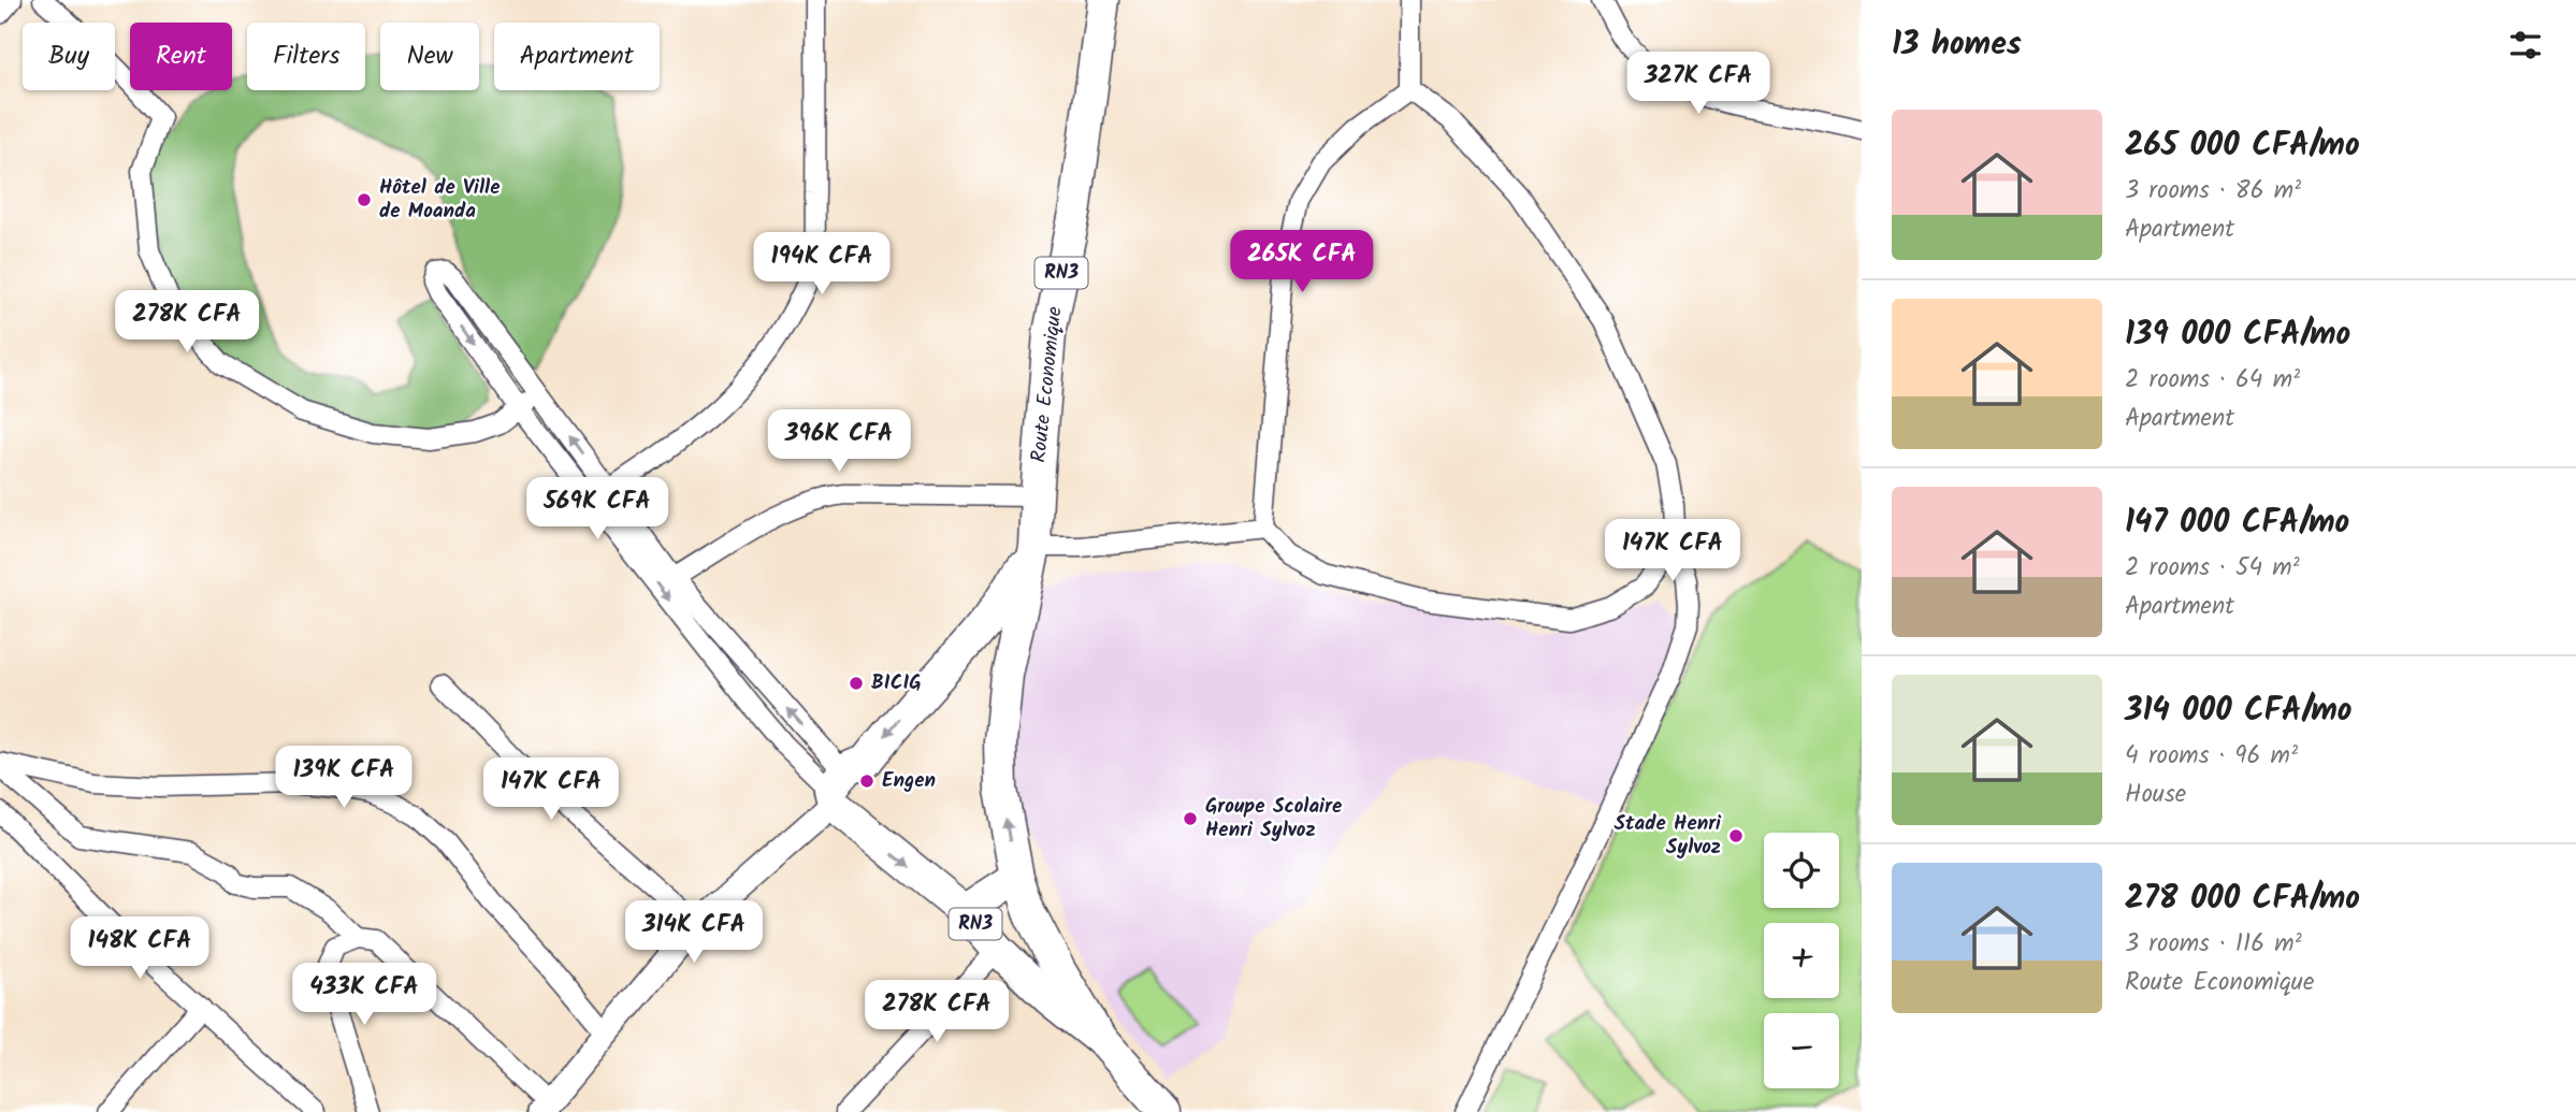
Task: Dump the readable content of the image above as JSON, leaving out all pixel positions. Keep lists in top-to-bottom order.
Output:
{
  "streets": {
    "highway": ["RN3", "Route Economique"]
  },
  "places": [
    "Hôtel de Ville de Moanda",
    "BICIG",
    "Engen",
    "Groupe Scolaire Henri Sylvoz",
    "Stade Henri Sylvoz"
  ],
  "page": {
    "heading": "13 homes",
    "chip": [
      "Buy",
      "Rent",
      "Filters",
      "New",
      "Apartment"
    ],
    "price": [
      "327K CFA",
      "265K CFA",
      "194K CFA",
      "278K CFA",
      "396K CFA",
      "569K CFA",
      "147K CFA",
      "139K CFA",
      "147K CFA",
      "314K CFA",
      "148K CFA",
      "433K CFA",
      "278K CFA"
    ],
    "list": [
      {
        "name": "265 000 CFA/mo",
        "note": "3 rooms · 86 m² · Apartment"
      },
      {
        "name": "139 000 CFA/mo",
        "note": "2 rooms · 64 m² · Apartment"
      },
      {
        "name": "147 000 CFA/mo",
        "note": "2 rooms · 54 m² · Apartment"
      },
      {
        "name": "314 000 CFA/mo",
        "note": "4 rooms · 96 m² · House"
      },
      {
        "name": "278 000 CFA/mo",
        "note": "3 rooms · 116 m² · Route Economique"
      }
    ],
    "map_buttons": ["+", "−"]
  }
}
